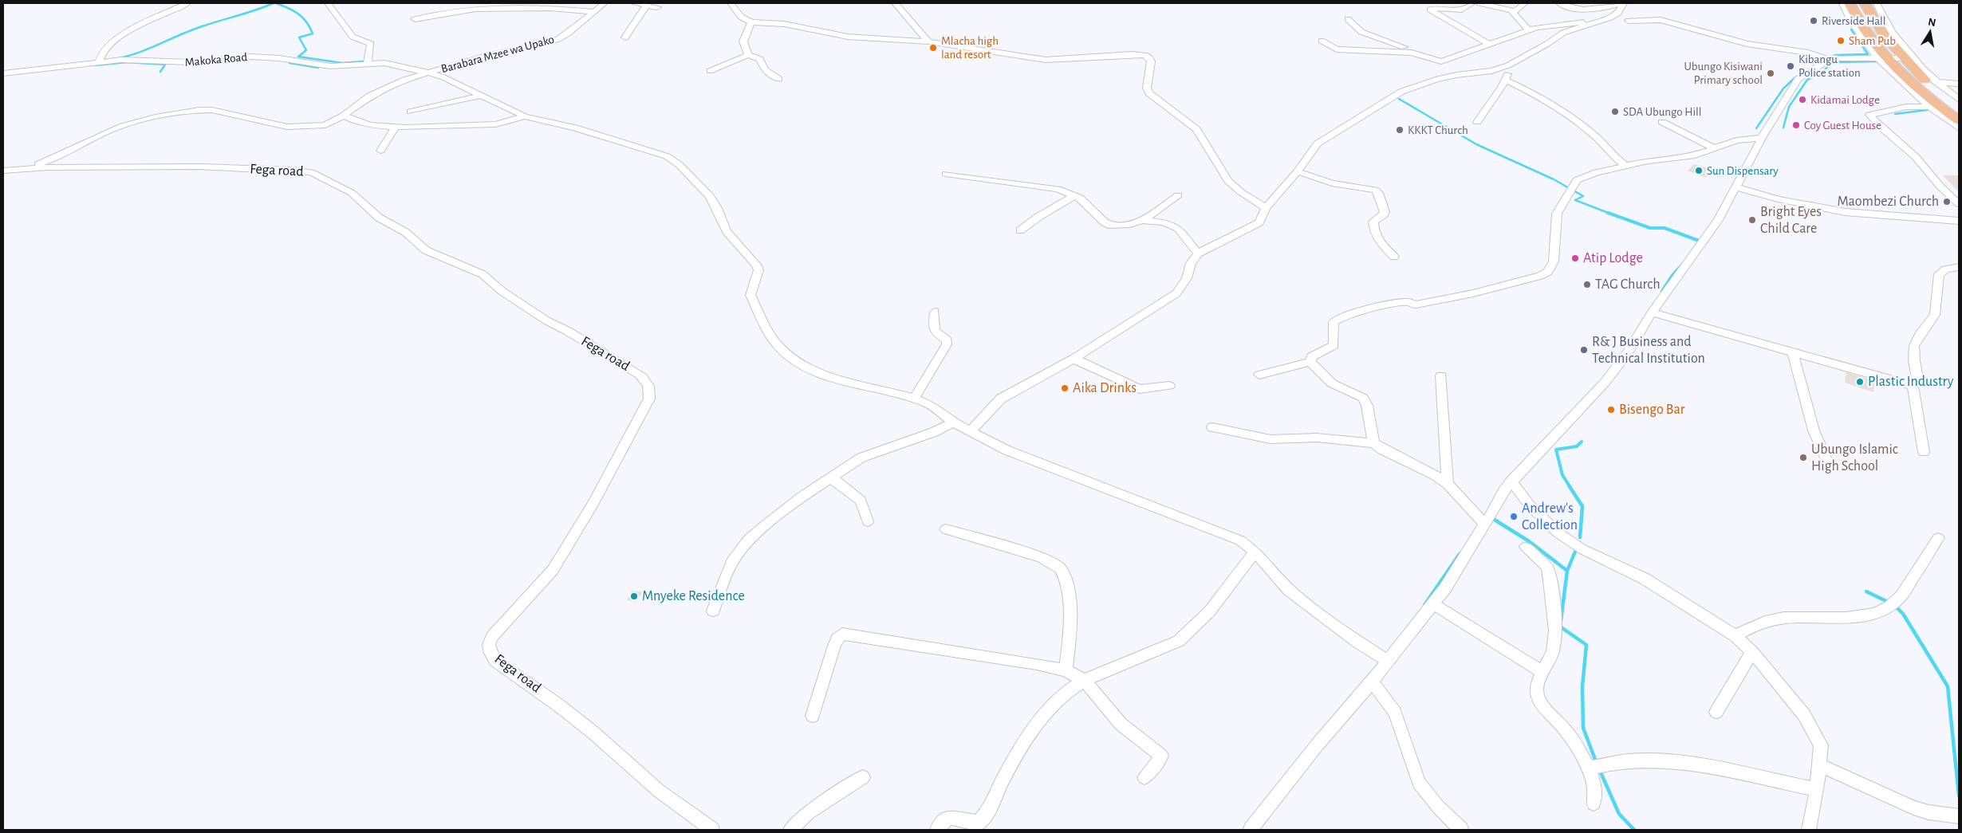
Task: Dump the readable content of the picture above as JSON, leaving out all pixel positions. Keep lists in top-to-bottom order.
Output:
{
  "streets": {
    "street": ["Barabara Mzee wa Upako", "Makoka Road", "Fega road"]
  },
  "crossings": [
    ["Barabara Mzee wa Upako", "Makoka Road"],
    ["Barabara Mzee wa Upako", "Fega road"]
  ],
  "places": [
    "Riverside Hall",
    "Sham Pub",
    "Mlacha high land resort",
    "Kibangu Police station",
    "Ubungo Kisiwani Primary school",
    "Kidamai Lodge",
    "SDA Ubungo Hill",
    "Coy Guest House",
    "KKKT Church",
    "Sun Dispensary",
    "Maombezi Church",
    "Bright Eyes Child Care",
    "Atip Lodge",
    "TAG Church",
    "R& J Business and Technical Institution",
    "Plastic Industry",
    "Aika Drinks",
    "Bisengo Bar",
    "Ubungo Islamic High School",
    "Andrew's Collection",
    "Mnyeke Residence"
  ],
  "north": "top"
}
